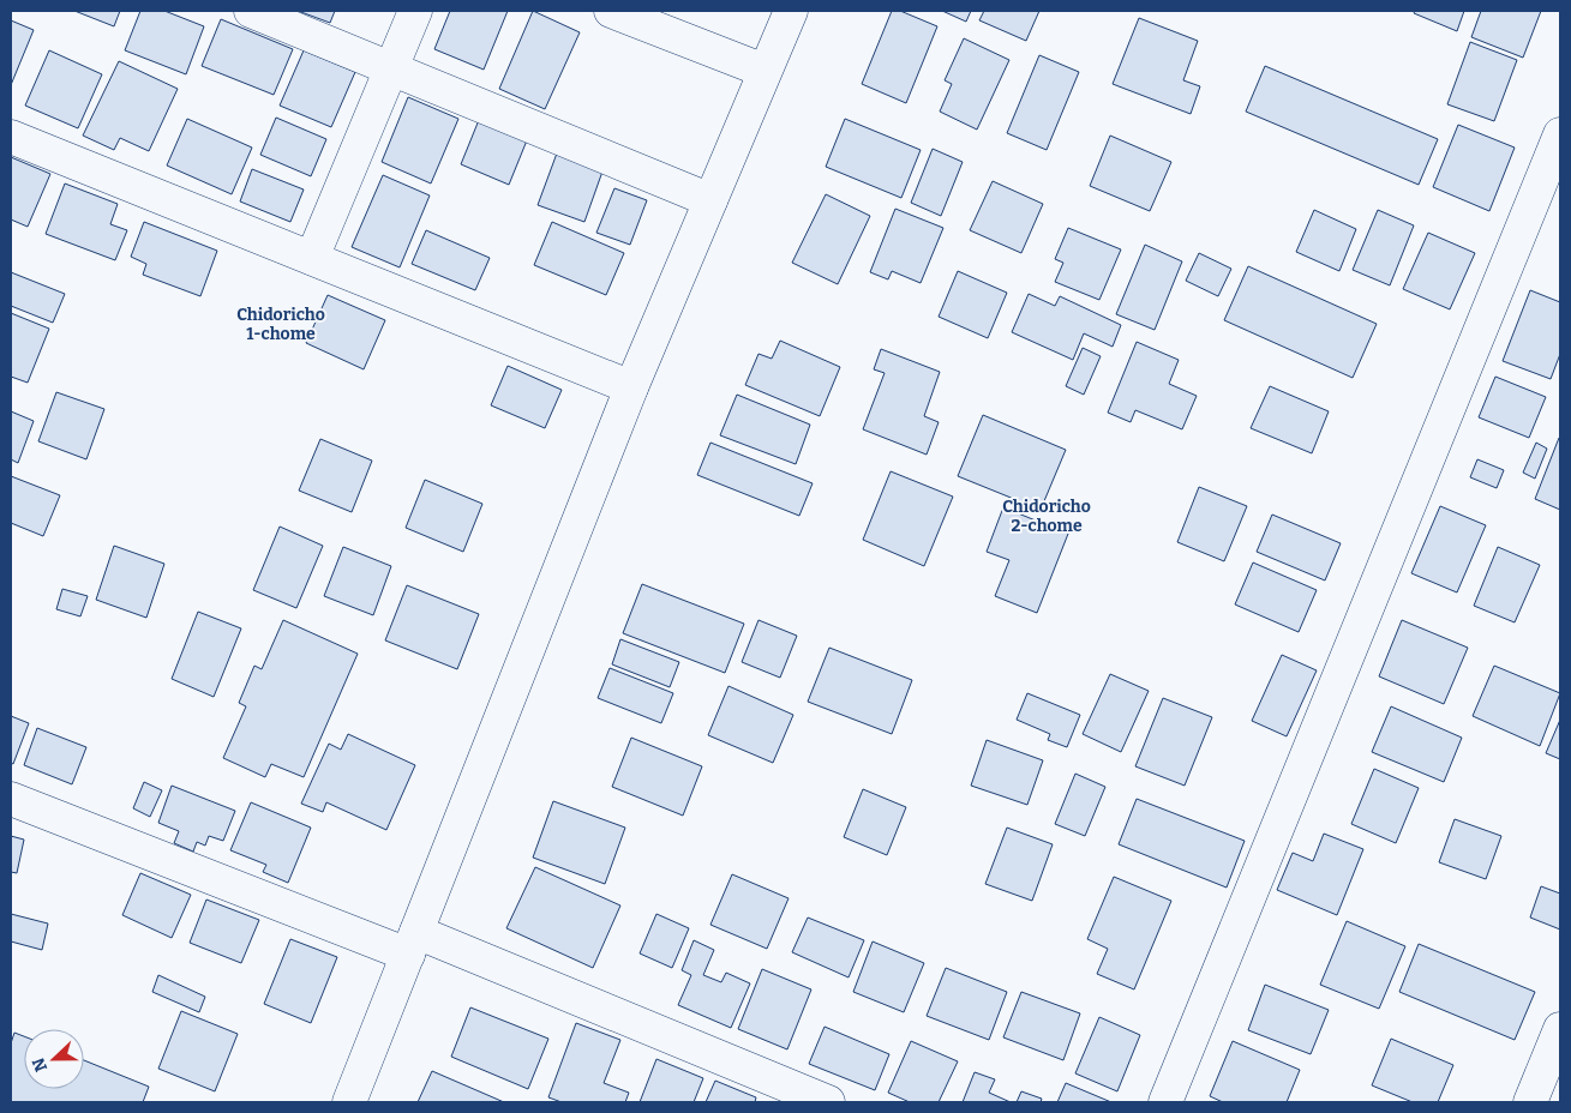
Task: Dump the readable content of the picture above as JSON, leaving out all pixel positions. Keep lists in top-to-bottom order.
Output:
{
  "districts": ["Chidoricho 1-chome", "Chidoricho 2-chome"],
  "north": "left"
}
